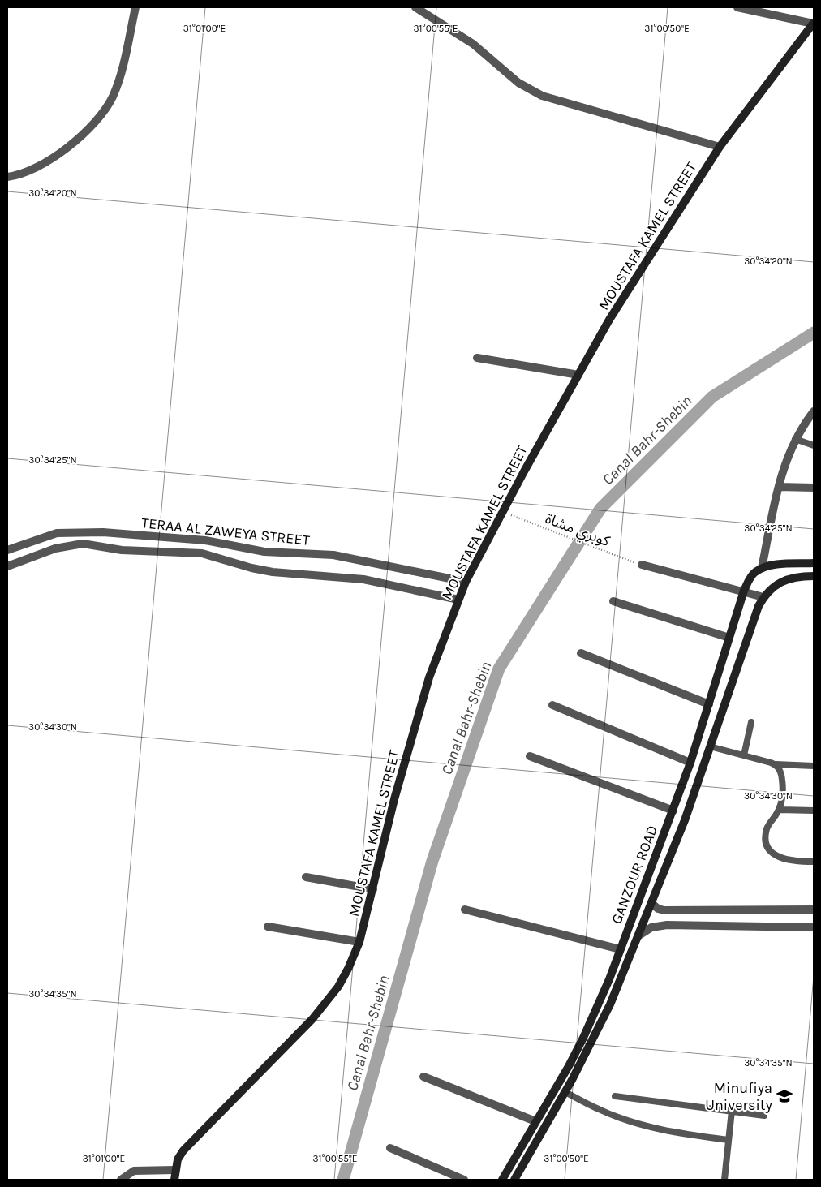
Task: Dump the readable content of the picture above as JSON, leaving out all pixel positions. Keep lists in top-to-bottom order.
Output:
{
  "streets": {
    "main road": ["MOUSTAFA KAMEL STREET", "GANZOUR ROAD"],
    "street": ["TERAA AL ZAWEYA STREET"],
    "path": ["كوبري مشاة"]
  },
  "crossings": [
    ["MOUSTAFA KAMEL STREET", "TERAA AL ZAWEYA STREET"]
  ],
  "water": ["Canal Bahr-Shebin"],
  "places": {
    "school or university": ["Minufiya University"]
  },
  "coordinates": [
    "31°01'00\"E",
    "31°00'55\"E",
    "31°00'50\"E",
    "30°34'20\"N",
    "30°34'25\"N",
    "30°34'30\"N",
    "30°34'35\"N"
  ]
}
